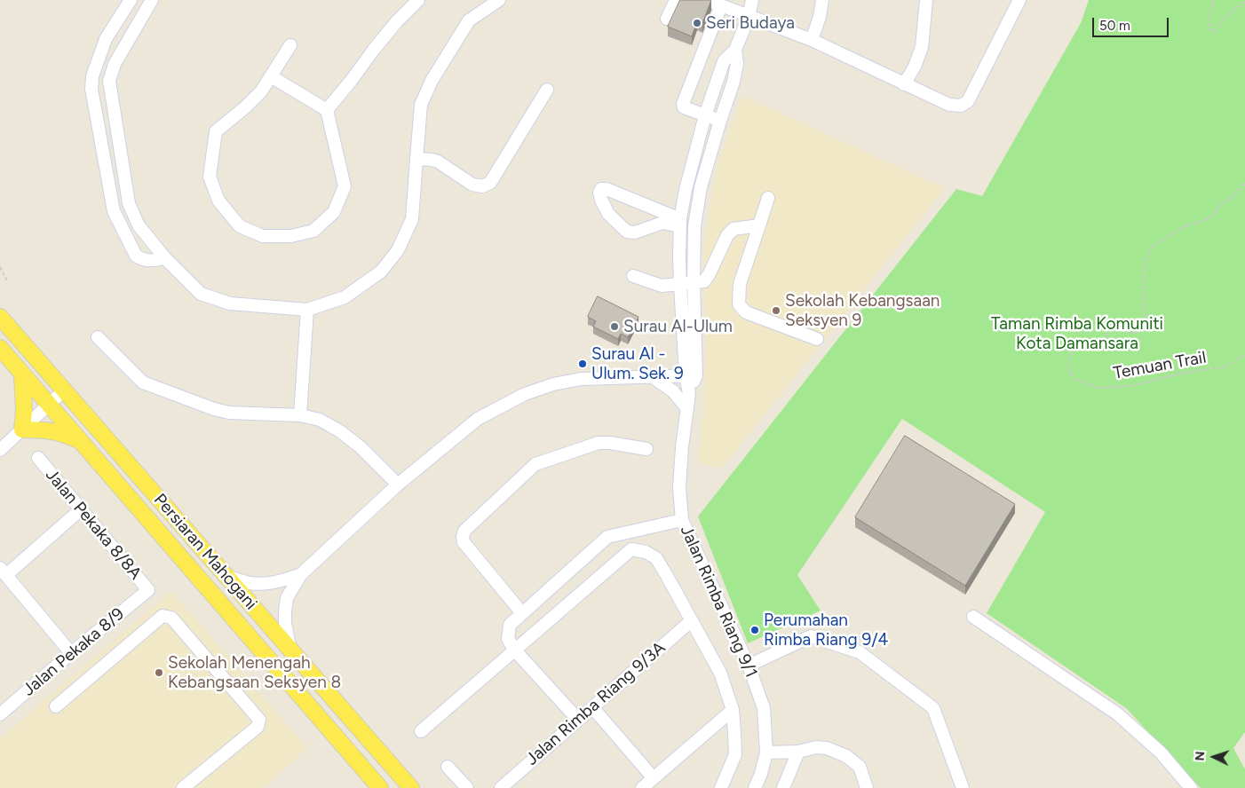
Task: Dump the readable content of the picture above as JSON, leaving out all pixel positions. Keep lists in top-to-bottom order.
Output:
{
  "streets": {
    "main road": ["Persiaran Mahogani"],
    "street": [
      "Jalan Pekaka 8/8A",
      "Jalan Rimba Riang 9/1",
      "Jalan Pekaka 8/9",
      "Jalan Rimba Riang 9/3A"
    ],
    "path": ["Temuan Trail"]
  },
  "crossings": [
    ["Jalan Pekaka 8/8A", "Jalan Pekaka 8/9"]
  ],
  "parks": ["Taman Rimba Komuniti Kota Damansara"],
  "places": [
    "Seri Budaya",
    "Sekolah Kebangsaan Seksyen 9",
    "Surau Al-Ulum",
    "Surau Al - Ulum. Sek. 9",
    "Perumahan Rimba Riang 9/4",
    "Sekolah Menengah Kebangsaan Seksyen 8"
  ],
  "scale_bar": "50 m",
  "north": "left"
}
